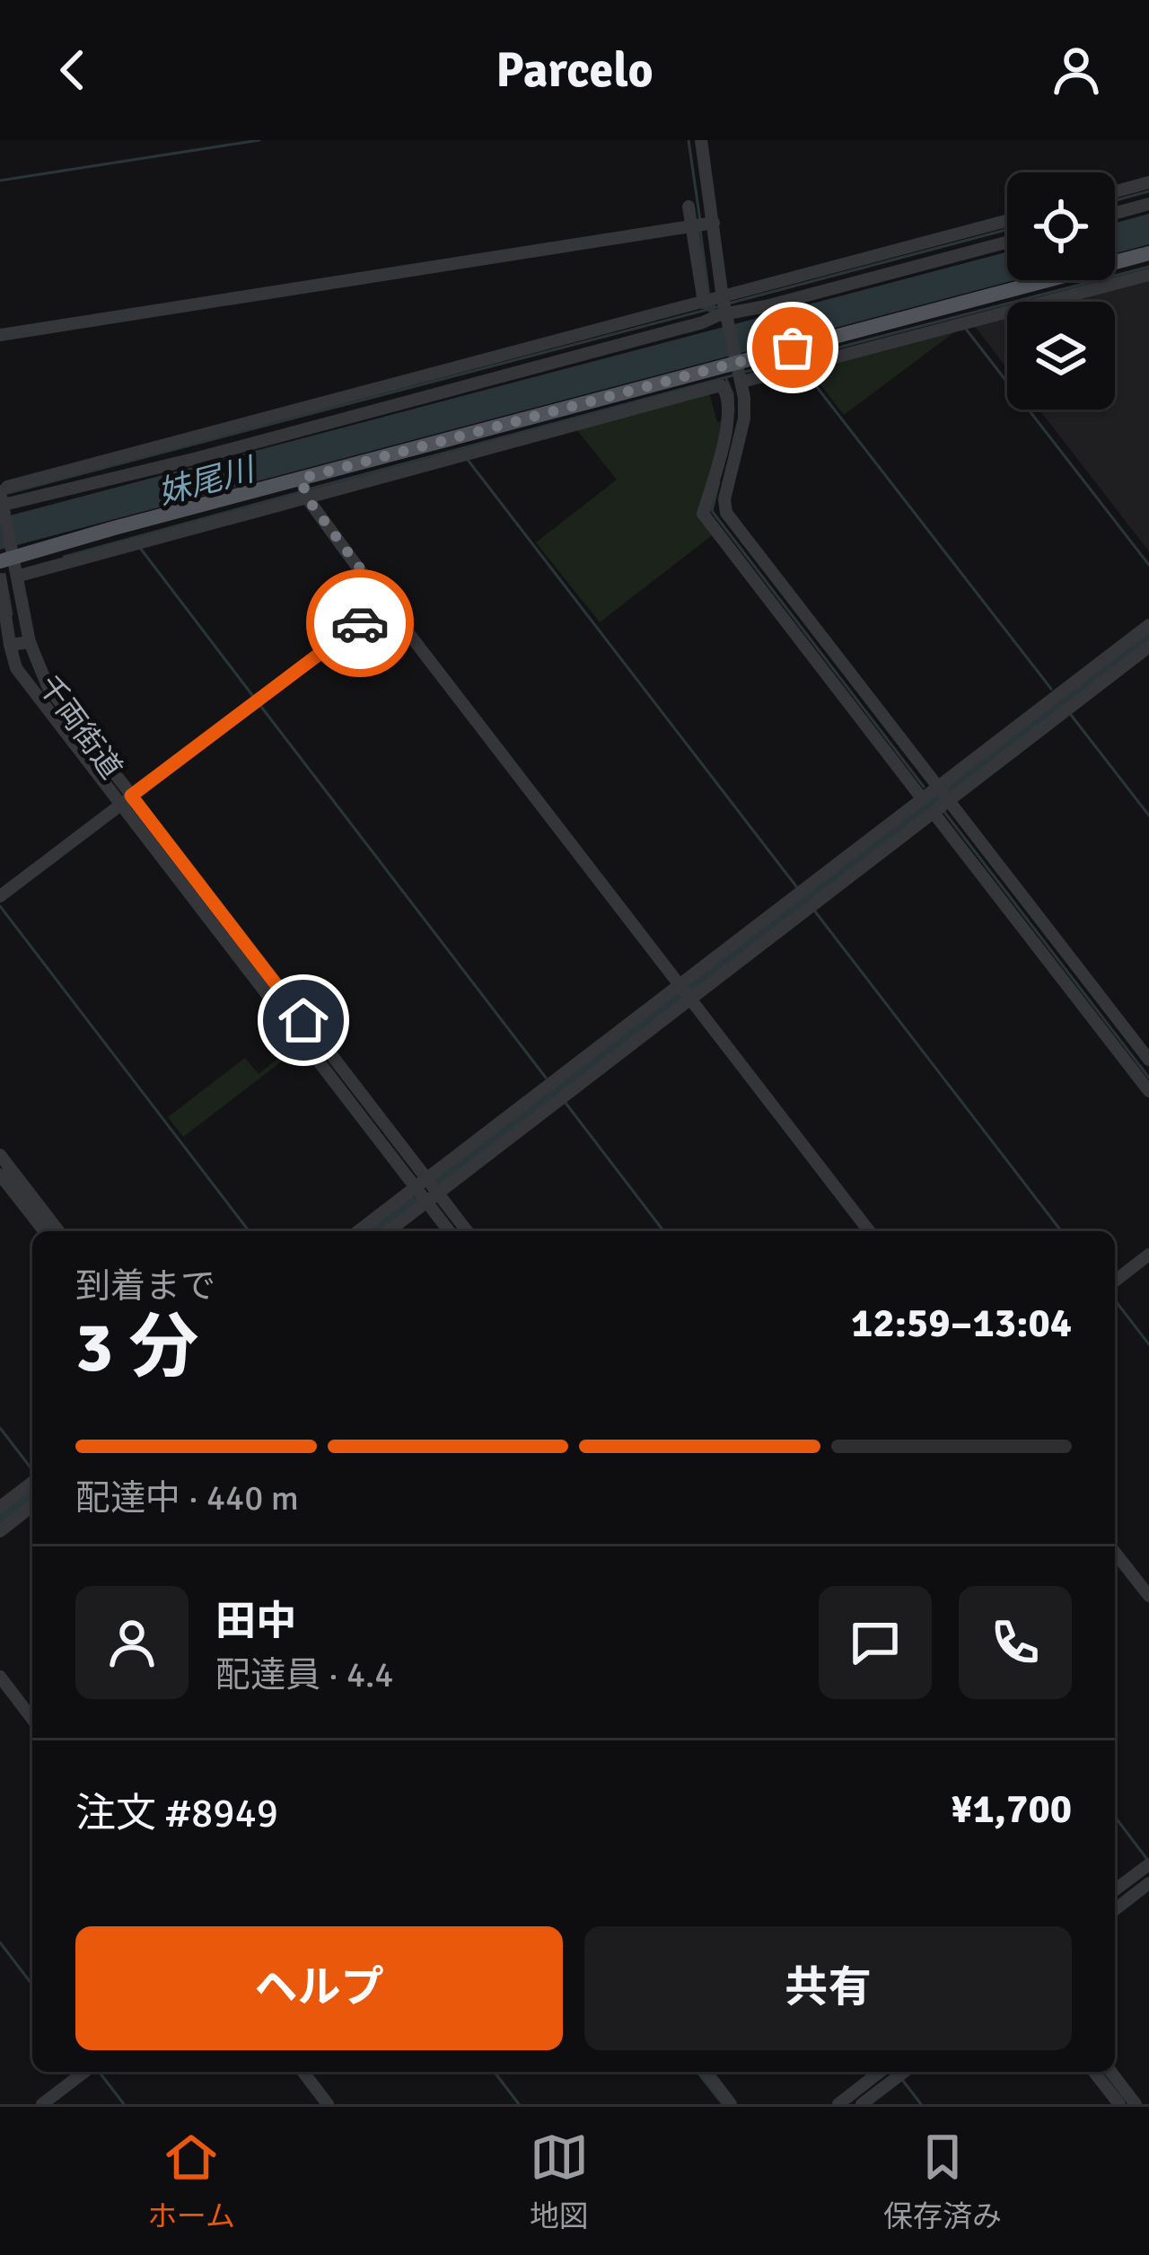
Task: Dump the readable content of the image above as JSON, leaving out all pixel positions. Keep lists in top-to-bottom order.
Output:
{
  "streets": {
    "street": ["千両街道"]
  },
  "water": ["妹尾川"],
  "page": {
    "header": "Parcelo",
    "heading": ["3 分", "到着まで", "12:59–13:04"],
    "panel": [
      "田中",
      "配達員 · 4.4",
      "注文 #8949",
      "¥1,700"
    ],
    "bar": "配達中 · 440 m",
    "buttons": ["ヘルプ", "共有"],
    "tabs": ["ホーム", "地図", "保存済み"]
  }
}
